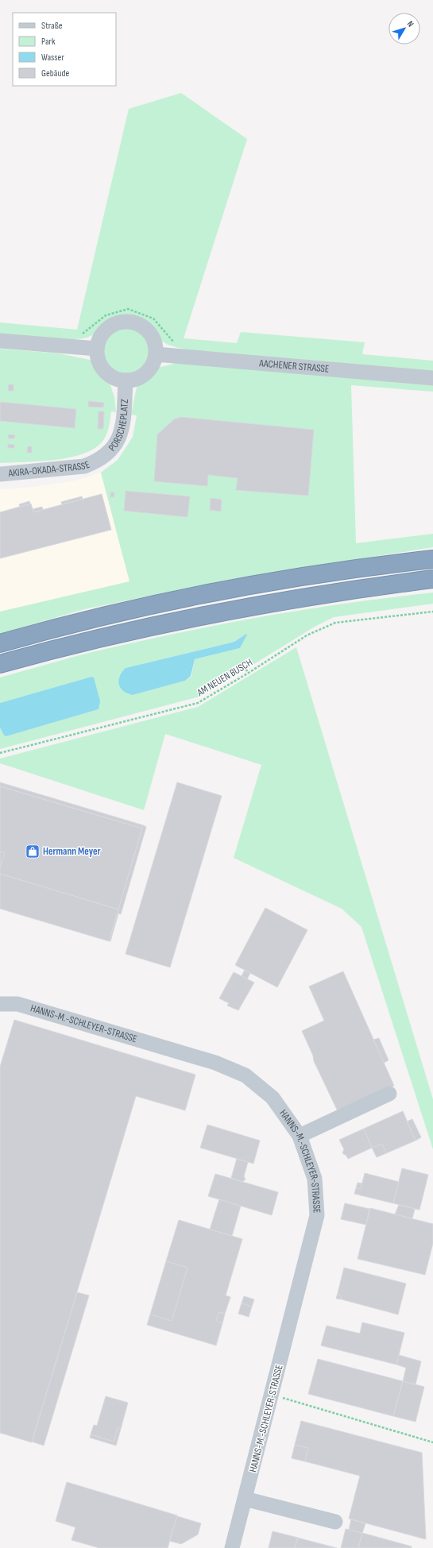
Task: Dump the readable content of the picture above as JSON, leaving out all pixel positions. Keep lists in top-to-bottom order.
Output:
{
  "streets": {
    "street": [
      "AACHENER STRASSE",
      "PORSCHEPLATZ",
      "AKIRA-OKADA-STRASSE",
      "HANNS-M.-SCHLEYER-STRASSE"
    ],
    "path": ["AM NEUEN BUSCH"]
  },
  "crossings": [
    ["AACHENER STRASSE", "PORSCHEPLATZ"],
    ["PORSCHEPLATZ", "AKIRA-OKADA-STRASSE"]
  ],
  "places": {
    "shop": ["Hermann Meyer"]
  },
  "legend": [
    "Straße",
    "Park",
    "Wasser",
    "Gebäude"
  ],
  "north": "top right"
}
